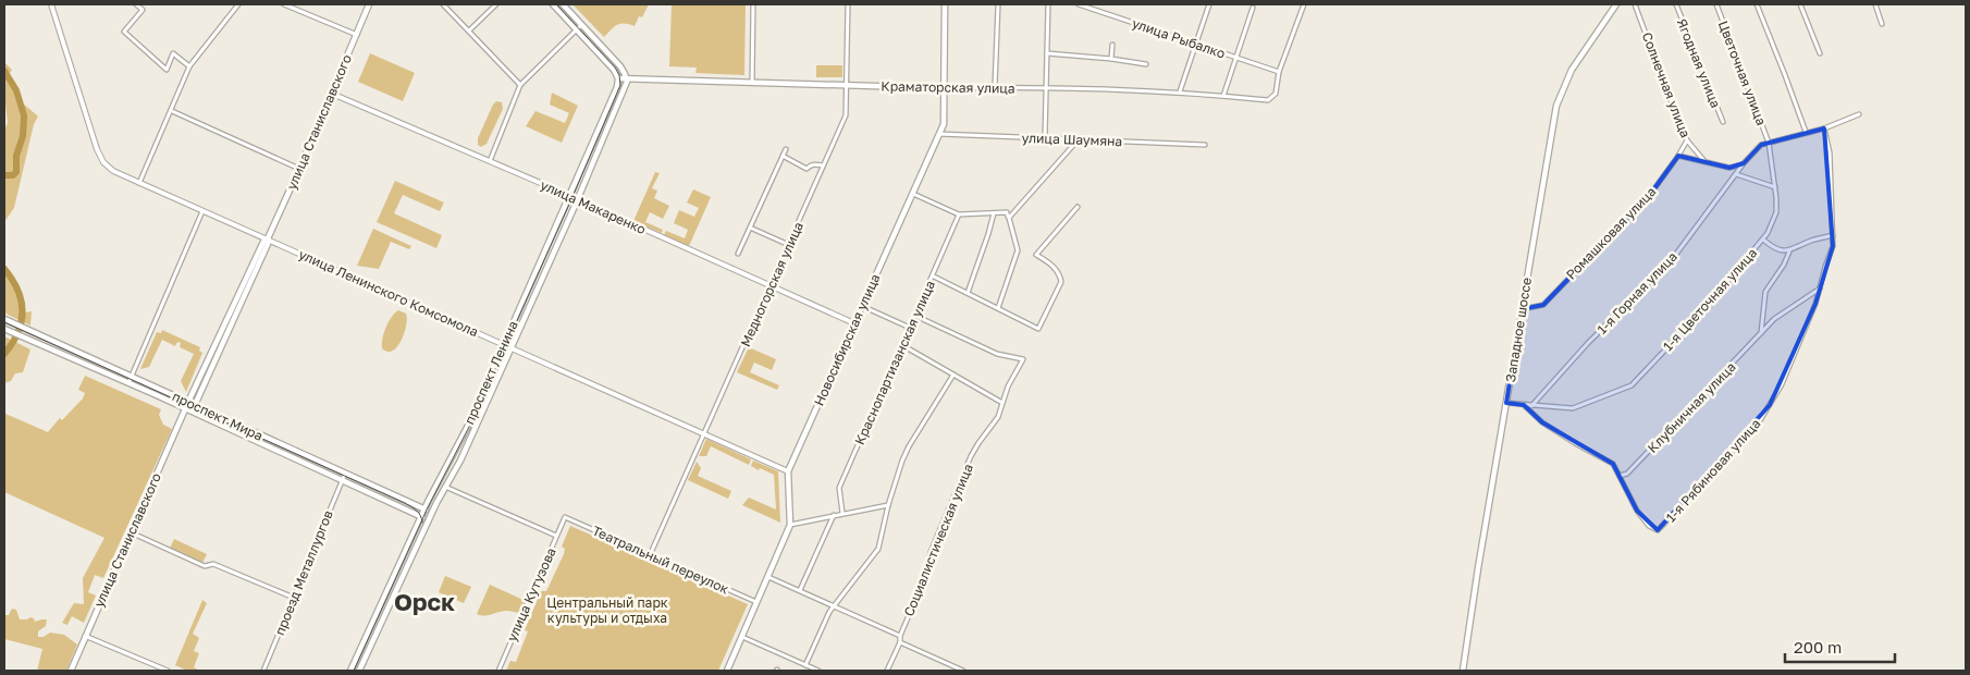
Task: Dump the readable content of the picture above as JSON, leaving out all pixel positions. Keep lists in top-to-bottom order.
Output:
{
  "streets": {
    "main road": [
      "Краматорская улица",
      "улица Станиславского",
      "Западное шоссе",
      "Новосибирская улица",
      "проспект Ленина",
      "проспект Мира"
    ],
    "street": [
      "улица Рыбалко",
      "Ягодная улица",
      "Цветочная улица",
      "Солнечная улица",
      "улица Шаумяна",
      "улица Макаренко",
      "Ромашковая улица",
      "Медногорская улица",
      "улица Ленинского Комсомола",
      "1-я Горная улица",
      "1-я Цветочная улица",
      "Краснопартизанская улица",
      "Клубничная улица",
      "1-я Рябиновая улица",
      "Социалистическая улица",
      "Театральный переулок",
      "проезд Металлургов",
      "улица Кутузова"
    ]
  },
  "crossings": [
    ["улица Рыбалко", "Краматорская улица"],
    ["Цветочная улица", "1-я Горная улица"],
    ["Цветочная улица", "1-я Цветочная улица"],
    ["Солнечная улица", "Ромашковая улица"],
    ["Краматорская улица", "Медногорская улица"],
    ["Краматорская улица", "Новосибирская улица"],
    ["Краматорская улица", "проспект Ленина"],
    ["улица Станиславского", "улица Макаренко"],
    ["улица Станиславского", "улица Ленинского Комсомола"],
    ["улица Станиславского", "проспект Мира"],
    ["улица Шаумяна", "Новосибирская улица"],
    ["улица Макаренко", "Медногорская улица"],
    ["улица Макаренко", "Новосибирская улица"],
    ["улица Макаренко", "проспект Ленина"],
    ["Ромашковая улица", "Западное шоссе"],
    ["Медногорская улица", "улица Ленинского Комсомола"],
    ["Медногорская улица", "Театральный переулок"],
    ["улица Ленинского Комсомола", "Новосибирская улица"],
    ["улица Ленинского Комсомола", "проспект Ленина"],
    ["1-я Горная улица", "1-я Цветочная улица"],
    ["Новосибирская улица", "Театральный переулок"],
    ["Краснопартизанская улица", "Социалистическая улица"],
    ["проспект Ленина", "проспект Мира"],
    ["Клубничная улица", "1-я Рябиновая улица"],
    ["проспект Мира", "проезд Металлургов"],
    ["Театральный переулок", "улица Кутузова"]
  ],
  "districts": ["Орск"],
  "parks": ["Центральный парк культуры и отдыха"],
  "scale_bar": "200 m"
}
